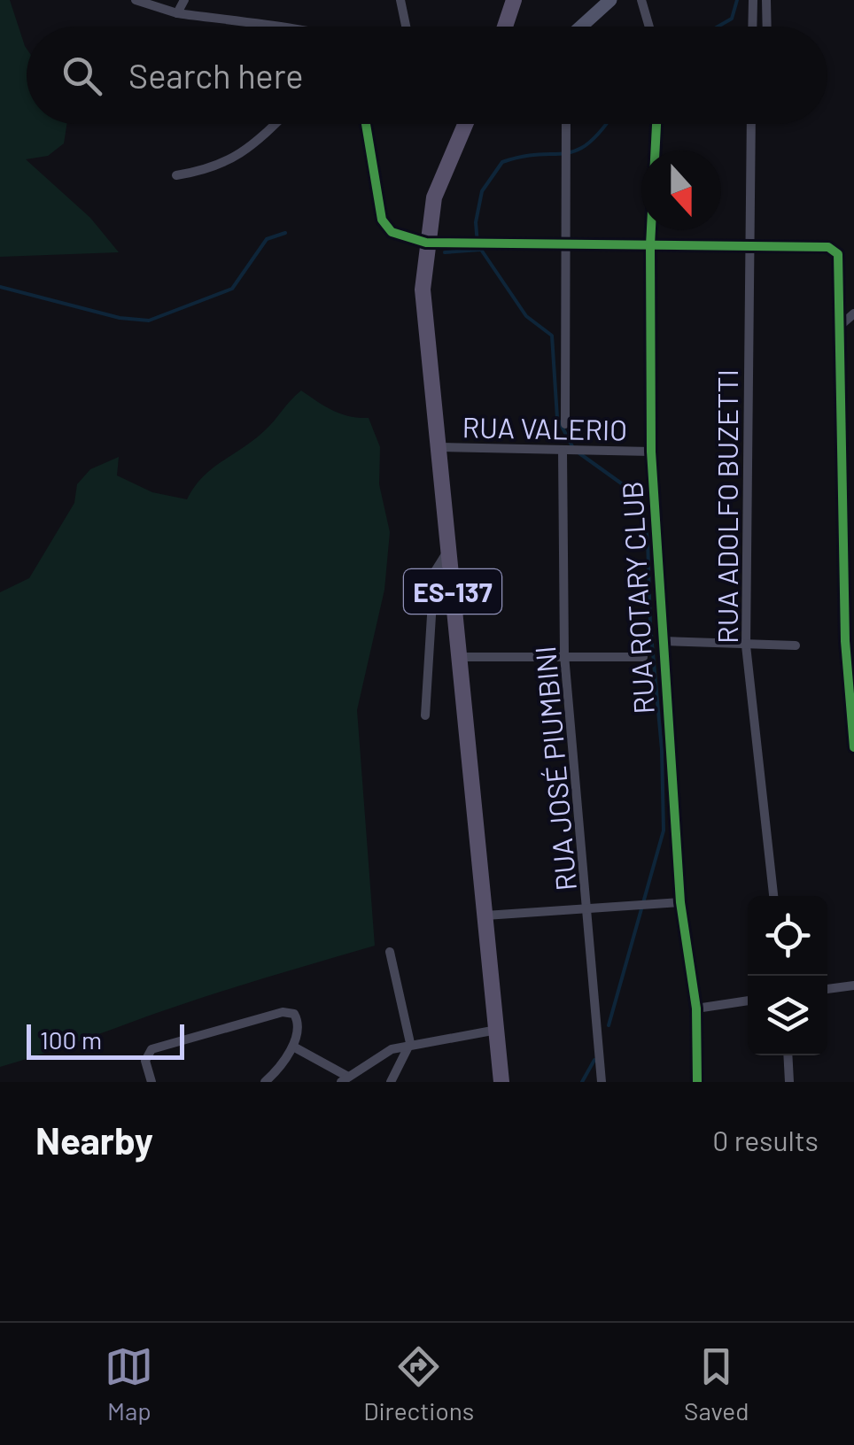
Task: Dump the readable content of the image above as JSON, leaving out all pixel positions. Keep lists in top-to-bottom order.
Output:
{
  "streets": {
    "main road": ["ES-137"],
    "street": [
      "RUA VALERIO",
      "RUA ADOLFO BUZETTI",
      "RUA ROTARY CLUB",
      "RUA JOSÉ PIUMBINI"
    ]
  },
  "crossings": [
    ["RUA VALERIO", "ES-137"],
    ["RUA VALERIO", "RUA ROTARY CLUB"],
    ["RUA VALERIO", "RUA JOSÉ PIUMBINI"]
  ],
  "scale_bar": "100 m",
  "north": "bottom",
  "page": {
    "search": "Search here",
    "scale": "100 m",
    "heading": ["Nearby", "0 results"],
    "nav": ["Map", "Directions", "Saved"]
  }
}
